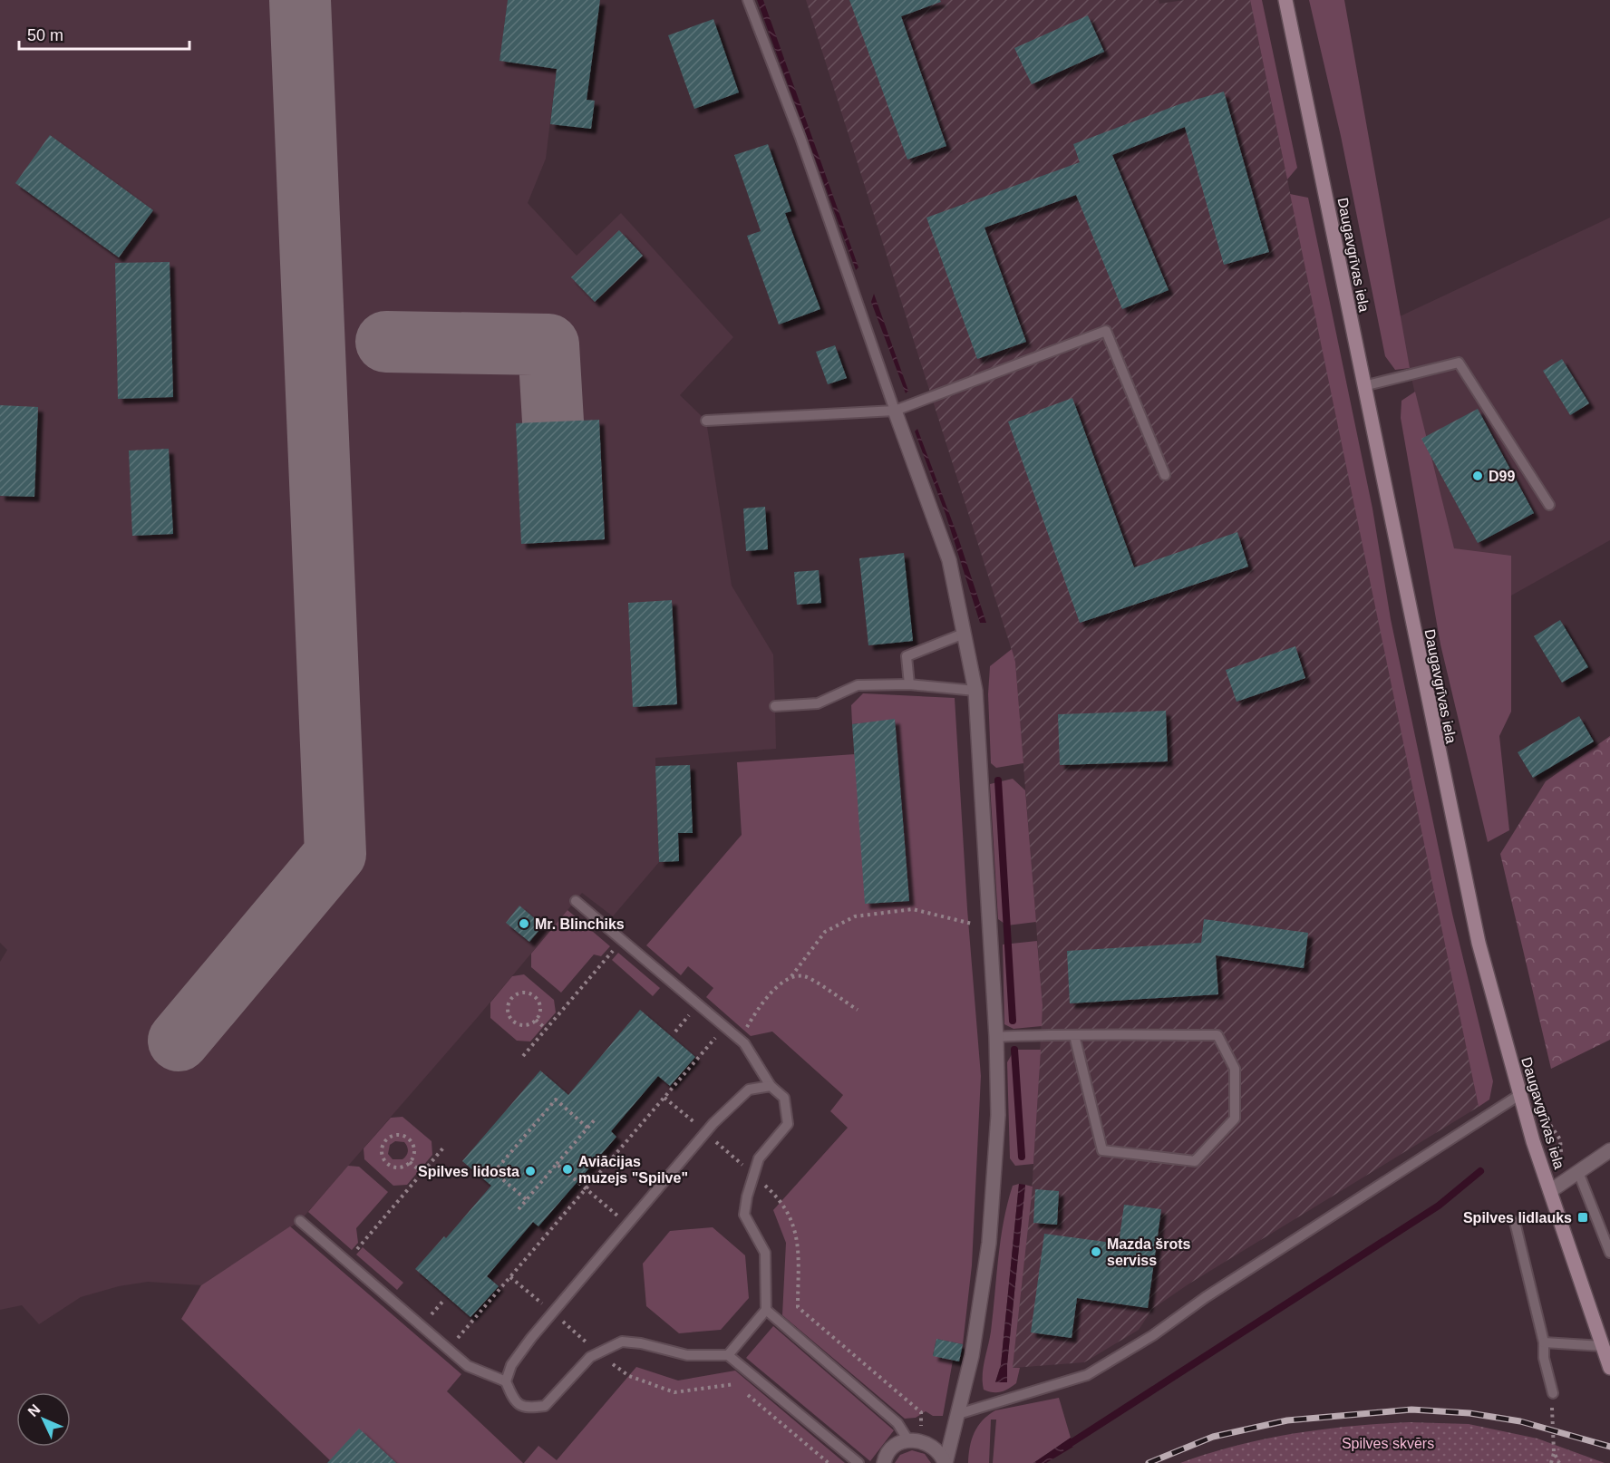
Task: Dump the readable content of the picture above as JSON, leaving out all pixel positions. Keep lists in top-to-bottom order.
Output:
{
  "streets": {
    "main road": ["Daugavgrīvas iela"]
  },
  "parks": ["Spilves skvērs"],
  "places": {
    "other": [
      "D99",
      "Mr. Blinchiks",
      "Aviācijas muzejs \"Spilve\"",
      "Spilves lidosta",
      "Mazda šrots serviss"
    ],
    "transit": ["Spilves lidlauks"]
  },
  "scale_bar": "50 m",
  "north": "top left"
}
